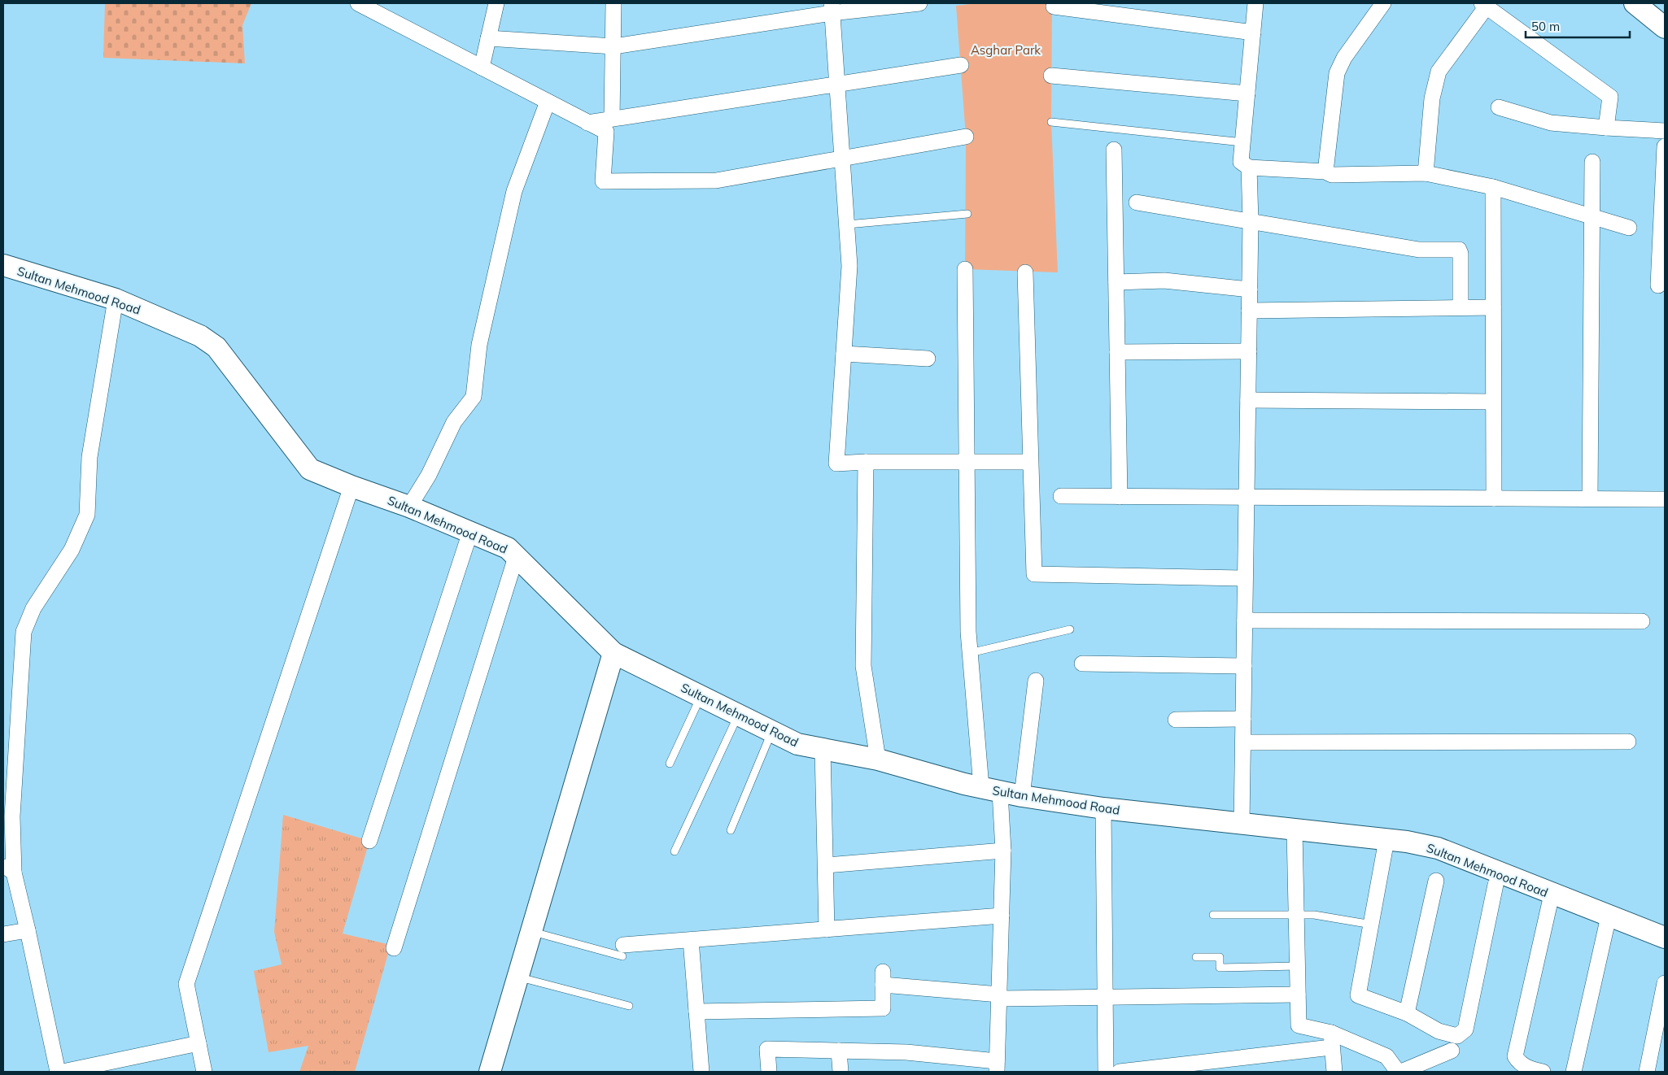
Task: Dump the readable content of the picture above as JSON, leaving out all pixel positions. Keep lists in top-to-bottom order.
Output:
{
  "streets": {
    "street": ["Sultan Mehmood Road"]
  },
  "parks": ["Asghar Park"],
  "scale_bar": "50 m"
}
